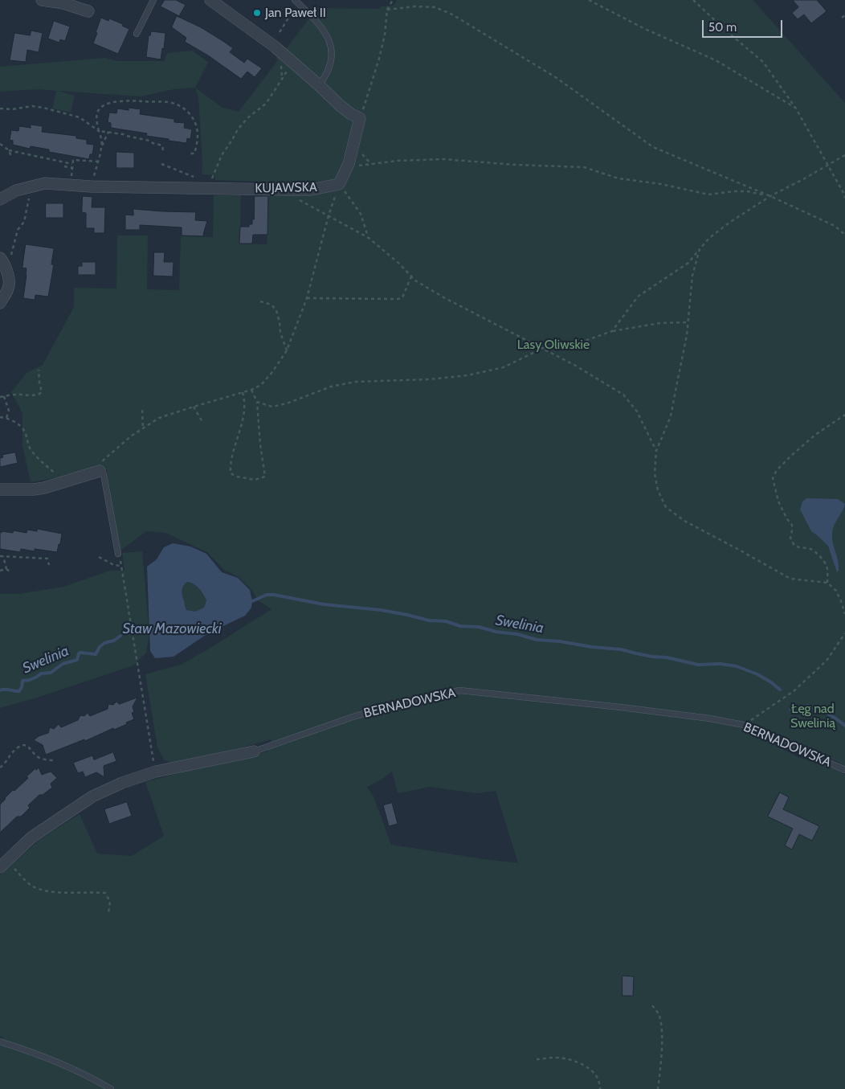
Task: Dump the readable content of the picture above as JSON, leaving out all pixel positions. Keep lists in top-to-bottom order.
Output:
{
  "streets": {
    "street": ["KUJAWSKA", "BERNADOWSKA"]
  },
  "water": ["Swelinia", "Staw Mazowiecki"],
  "parks": ["Lasy Oliwskie", "Łęg nad Swelinią"],
  "places": ["Jan Paweł II"],
  "scale_bar": "50 m"
}
